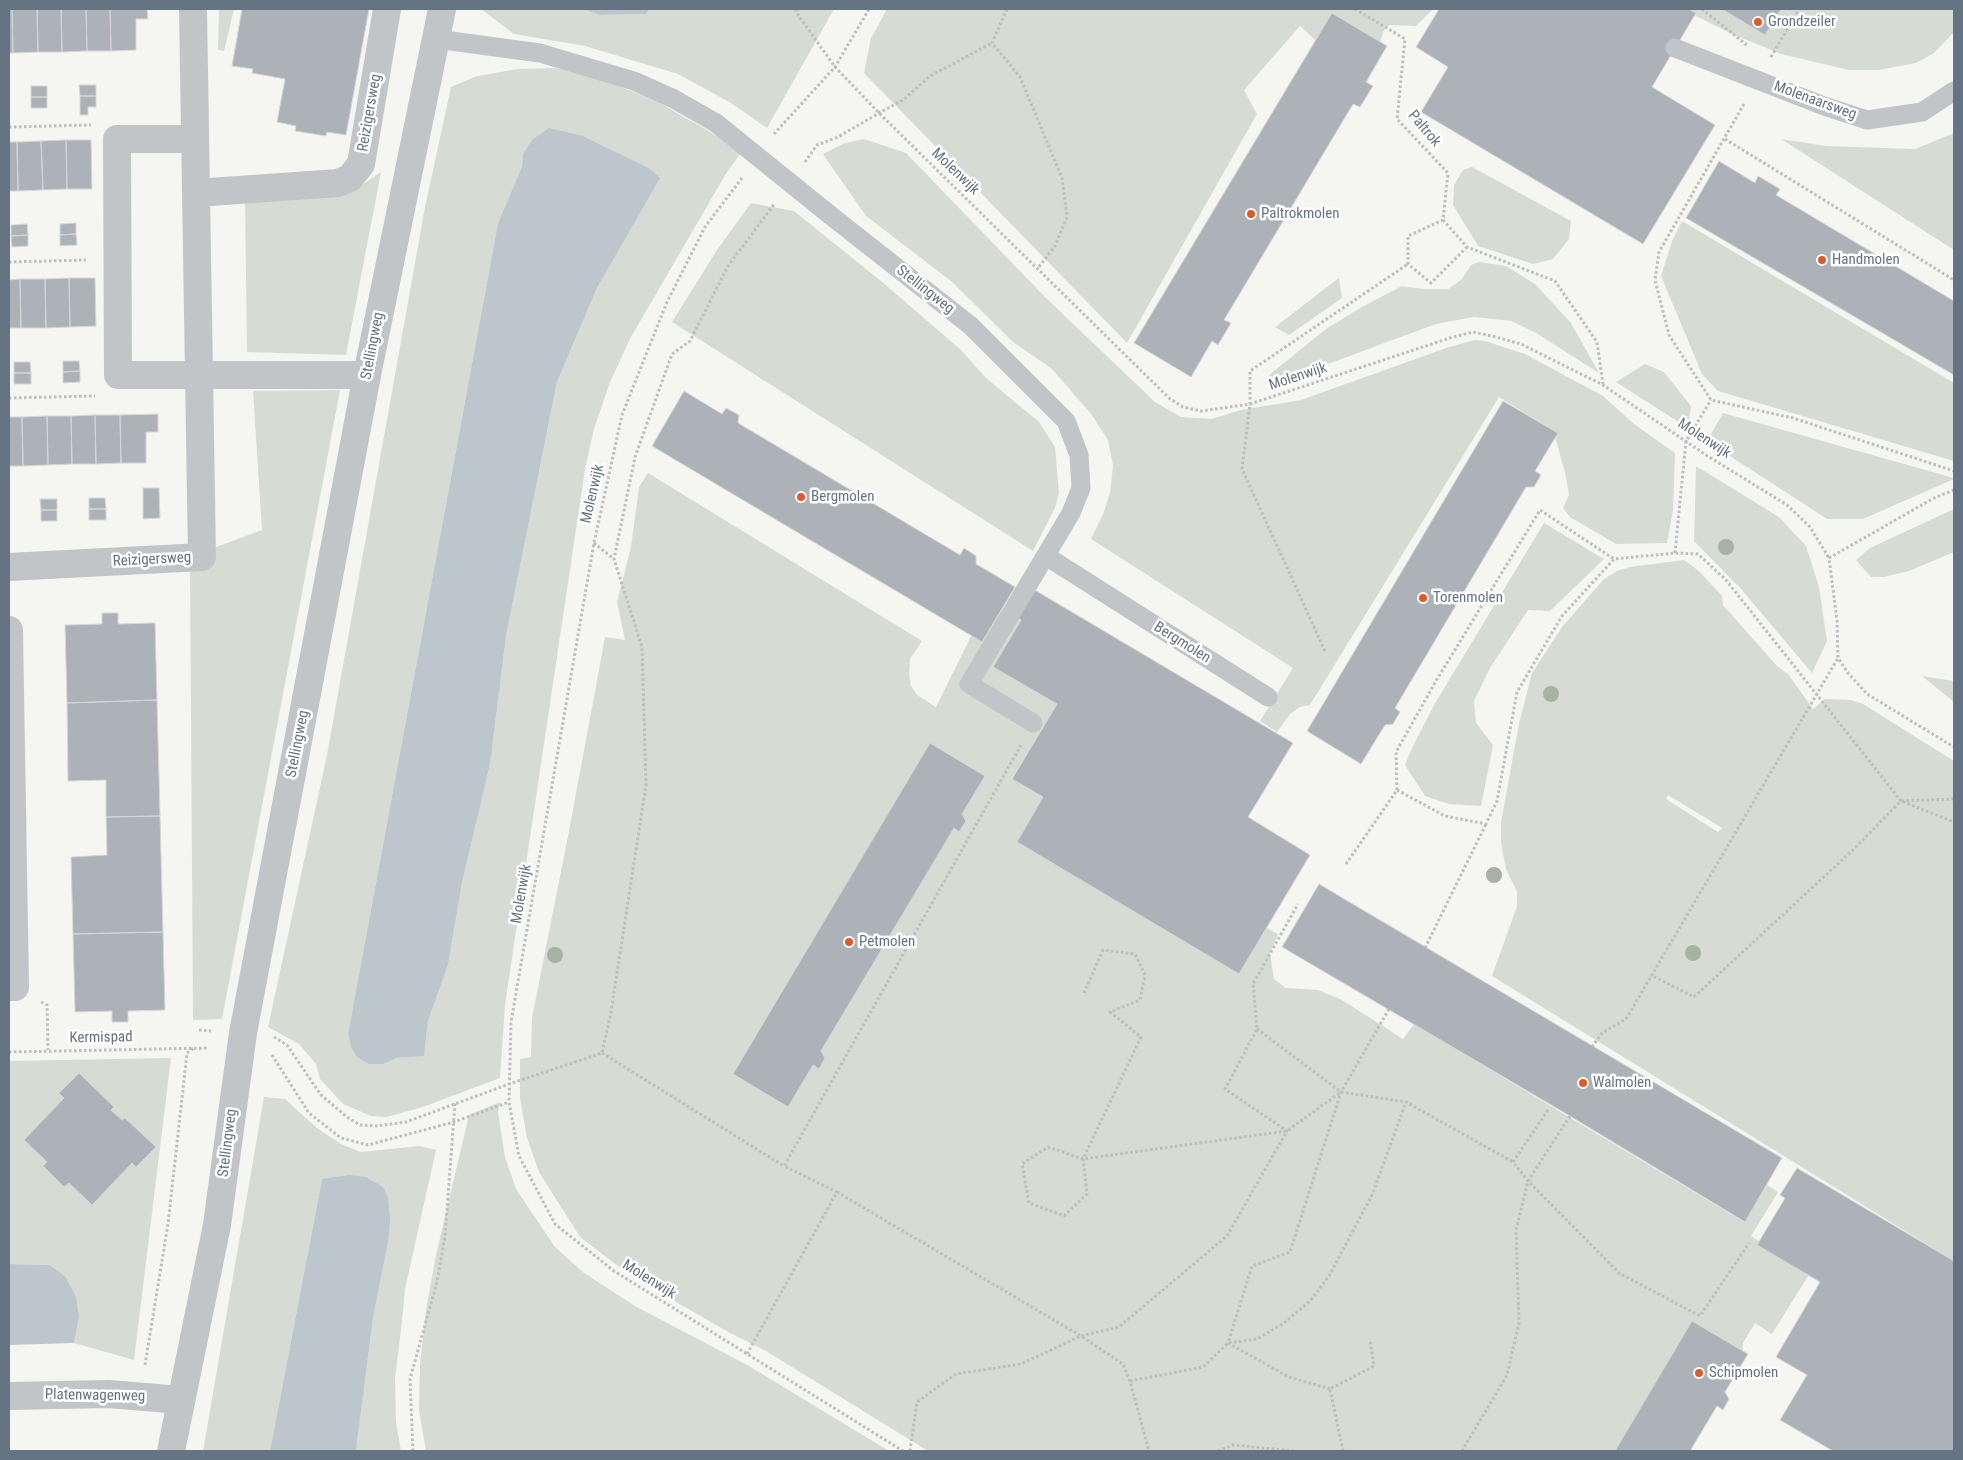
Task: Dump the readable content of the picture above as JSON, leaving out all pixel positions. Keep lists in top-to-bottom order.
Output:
{
  "streets": {
    "street": ["Reizigersweg", "Stellingweg", "Platenwagenweg"],
    "lane": ["Molenaarsweg", "Bergmolen"],
    "path": ["Paltrok", "Molenwijk", "Kermispad"]
  },
  "crossings": [
    ["Stellingweg", "Bergmolen"],
    ["Stellingweg", "Platenwagenweg"],
    ["Kermispad", "Platenwagenweg"]
  ],
  "places": [
    "Grondzeiler",
    "Paltrokmolen",
    "Handmolen",
    "Bergmolen",
    "Torenmolen",
    "Petmolen",
    "Walmolen",
    "Schipmolen"
  ]
}
